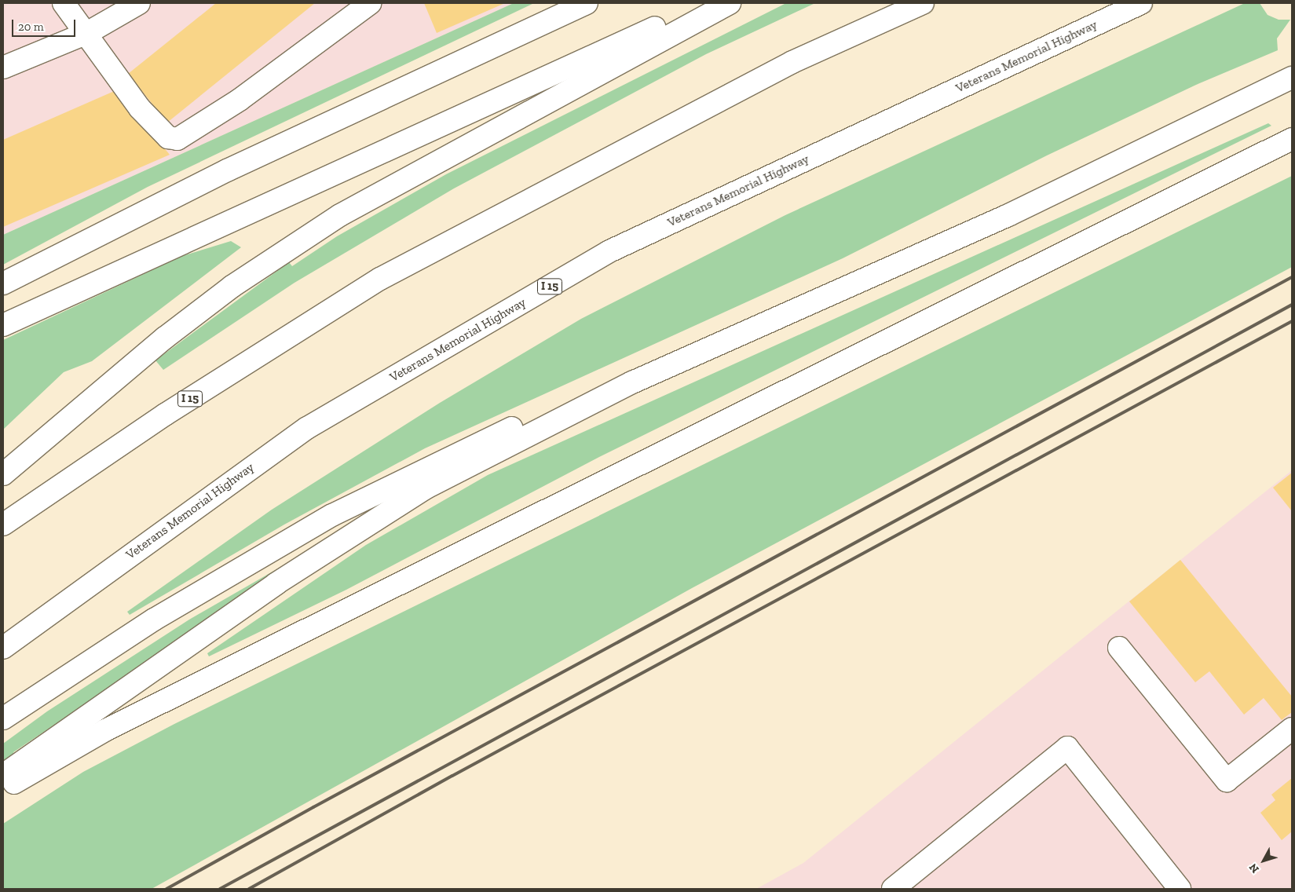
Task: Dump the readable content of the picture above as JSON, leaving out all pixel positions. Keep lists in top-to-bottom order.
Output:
{
  "streets": {
    "main road": ["Veterans Memorial Highway", "I 15"]
  },
  "scale_bar": "20 m",
  "north": "bottom left"
}
